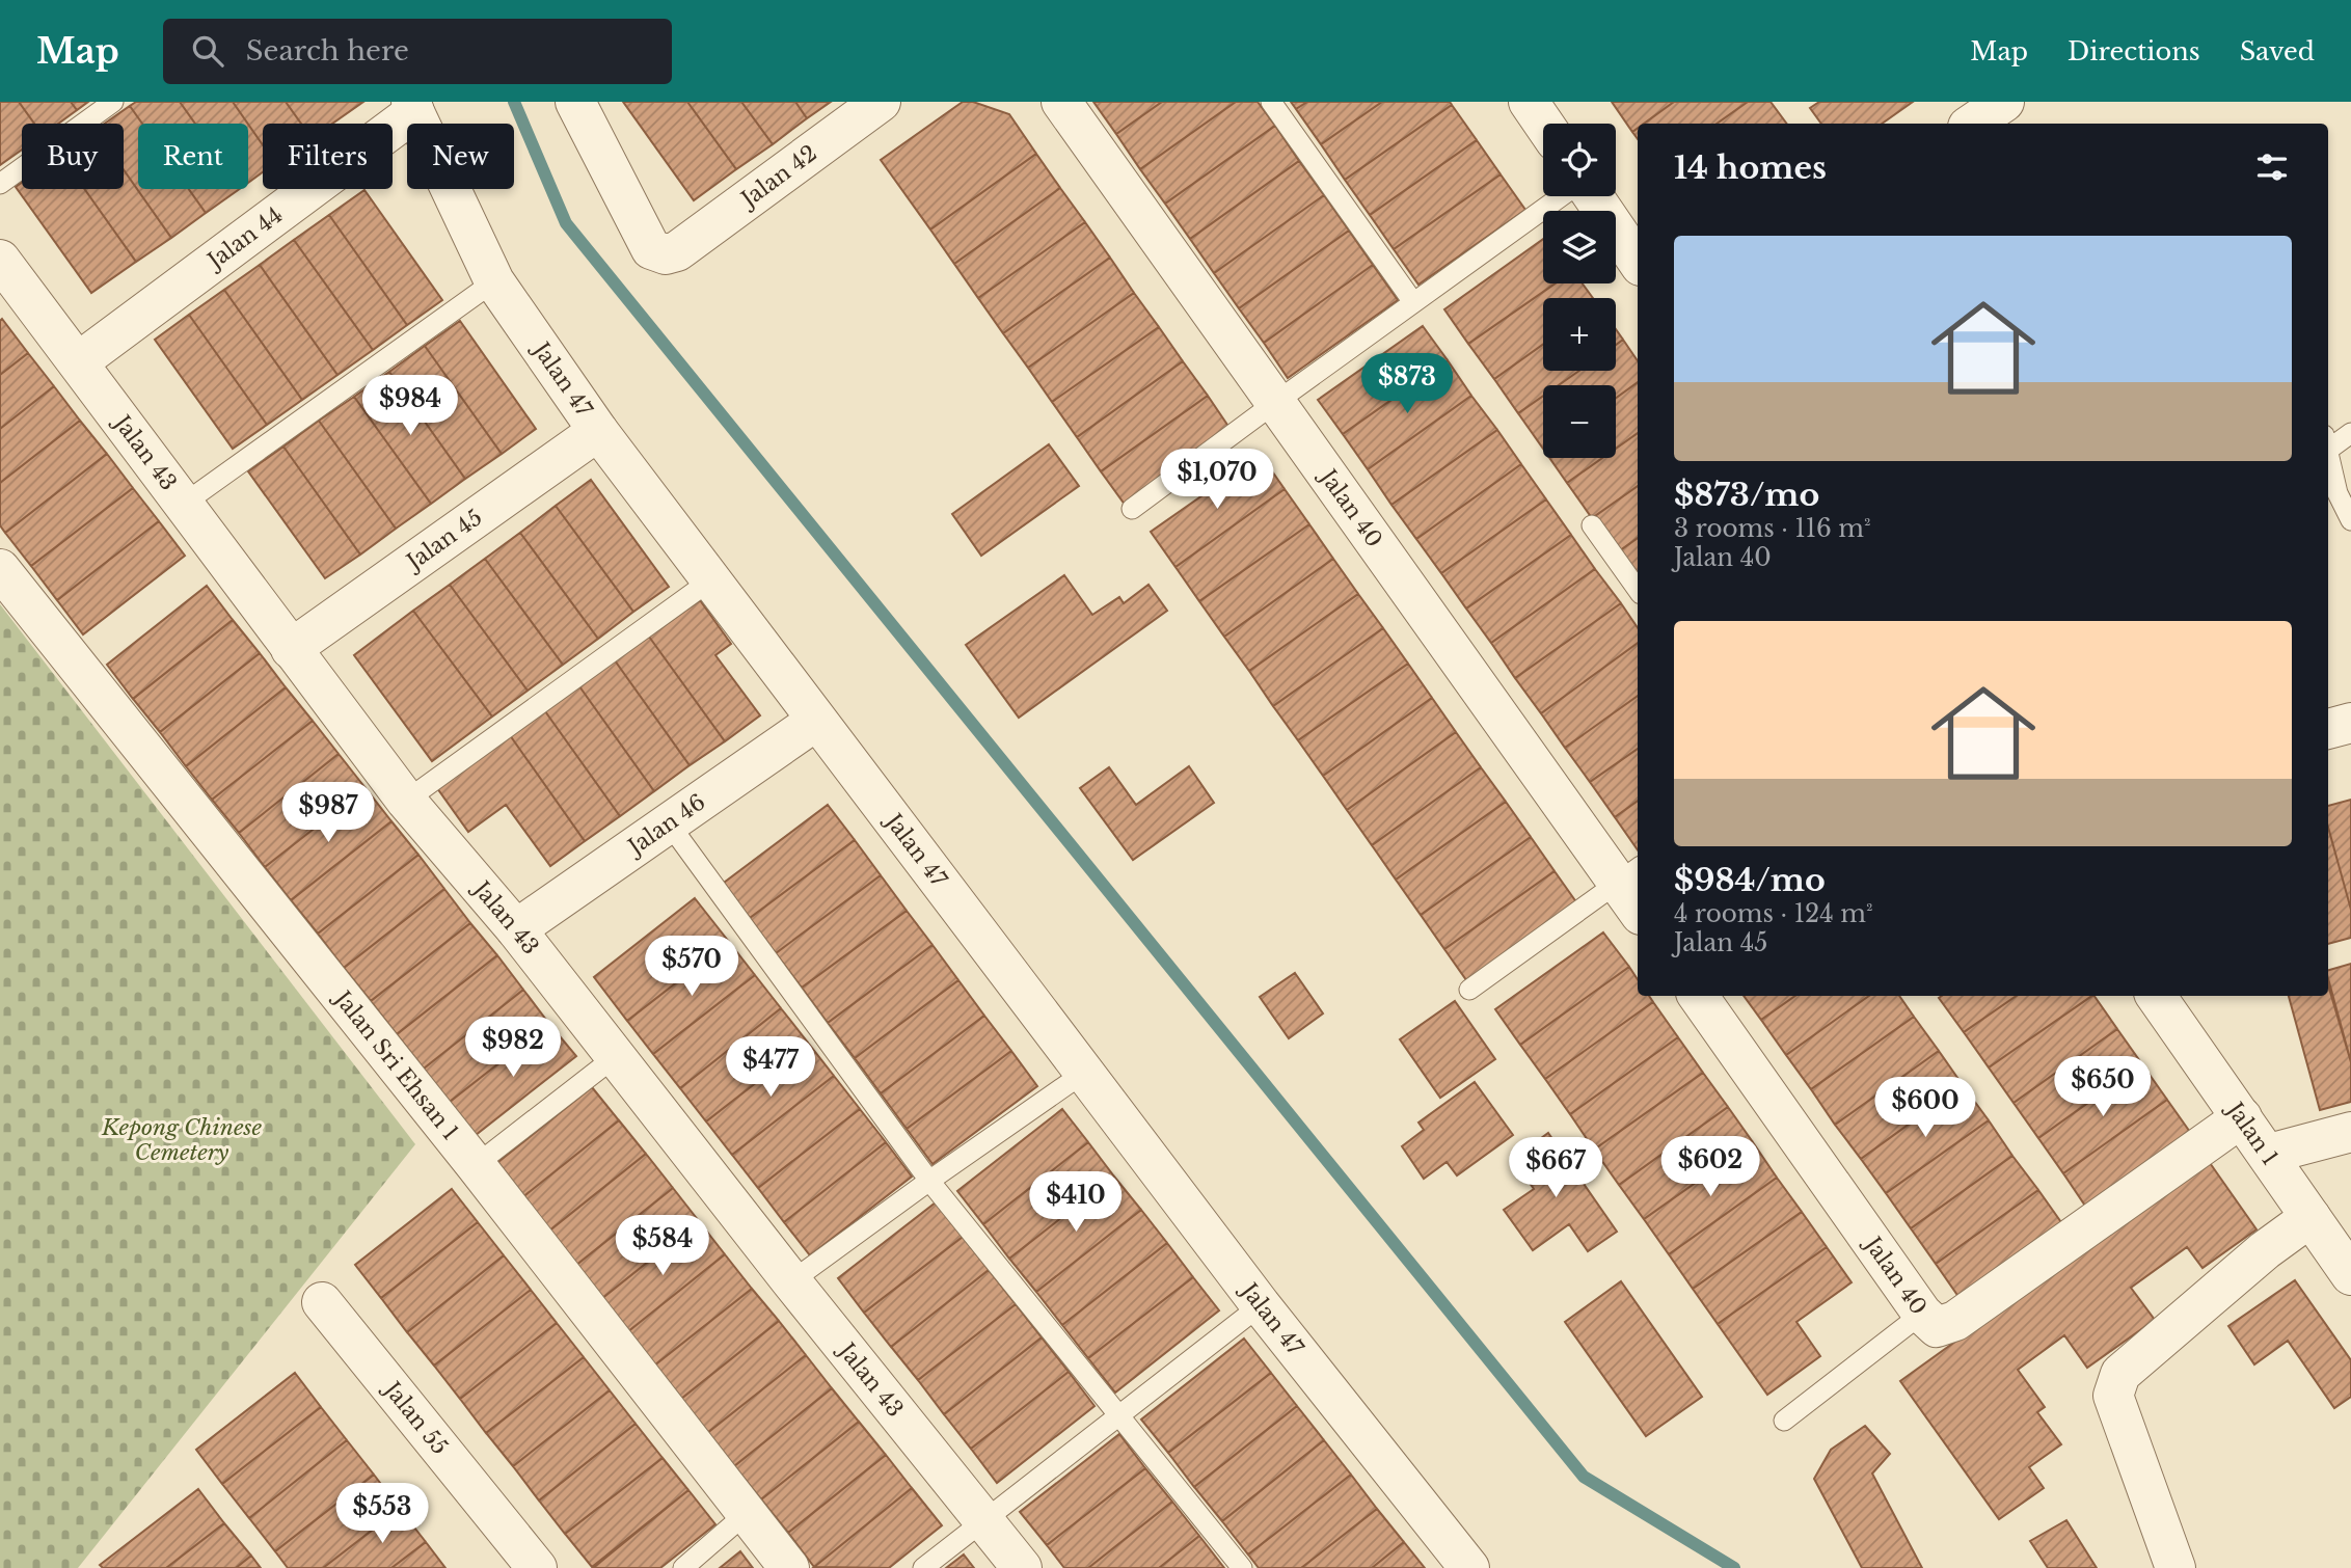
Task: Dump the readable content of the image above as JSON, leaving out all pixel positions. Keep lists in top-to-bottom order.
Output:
{
  "streets": {
    "street": [
      "Jalan 42",
      "Jalan 44",
      "Jalan 47",
      "Jalan 43",
      "Jalan 40",
      "Jalan 45",
      "Jalan 46",
      "Jalan Sri Ehsan 1",
      "Jalan 1",
      "Jalan 55"
    ]
  },
  "crossings": [
    ["Jalan 44", "Jalan 47"],
    ["Jalan 44", "Jalan 43"],
    ["Jalan 47", "Jalan 45"],
    ["Jalan 47", "Jalan 46"],
    ["Jalan 43", "Jalan 45"],
    ["Jalan 43", "Jalan 46"],
    ["Jalan 40", "Jalan 1"]
  ],
  "parks": ["Kepong Chinese Cemetery"],
  "page": {
    "header": "Map",
    "search": "Search here",
    "nav": ["Map", "Directions", "Saved"],
    "map_buttons": ["+", "−"],
    "chip": [
      "Buy",
      "Rent",
      "Filters",
      "New"
    ],
    "heading": "14 homes",
    "list": [
      {
        "name": "$873/mo",
        "note": "3 rooms · 116 m² · Jalan 40"
      },
      {
        "name": "$984/mo",
        "note": "4 rooms · 124 m² · Jalan 45"
      }
    ],
    "price": [
      "$873",
      "$984",
      "$1,070",
      "$987",
      "$570",
      "$982",
      "$477",
      "$650",
      "$600",
      "$602",
      "$667",
      "$410",
      "$584",
      "$553"
    ]
  }
}
